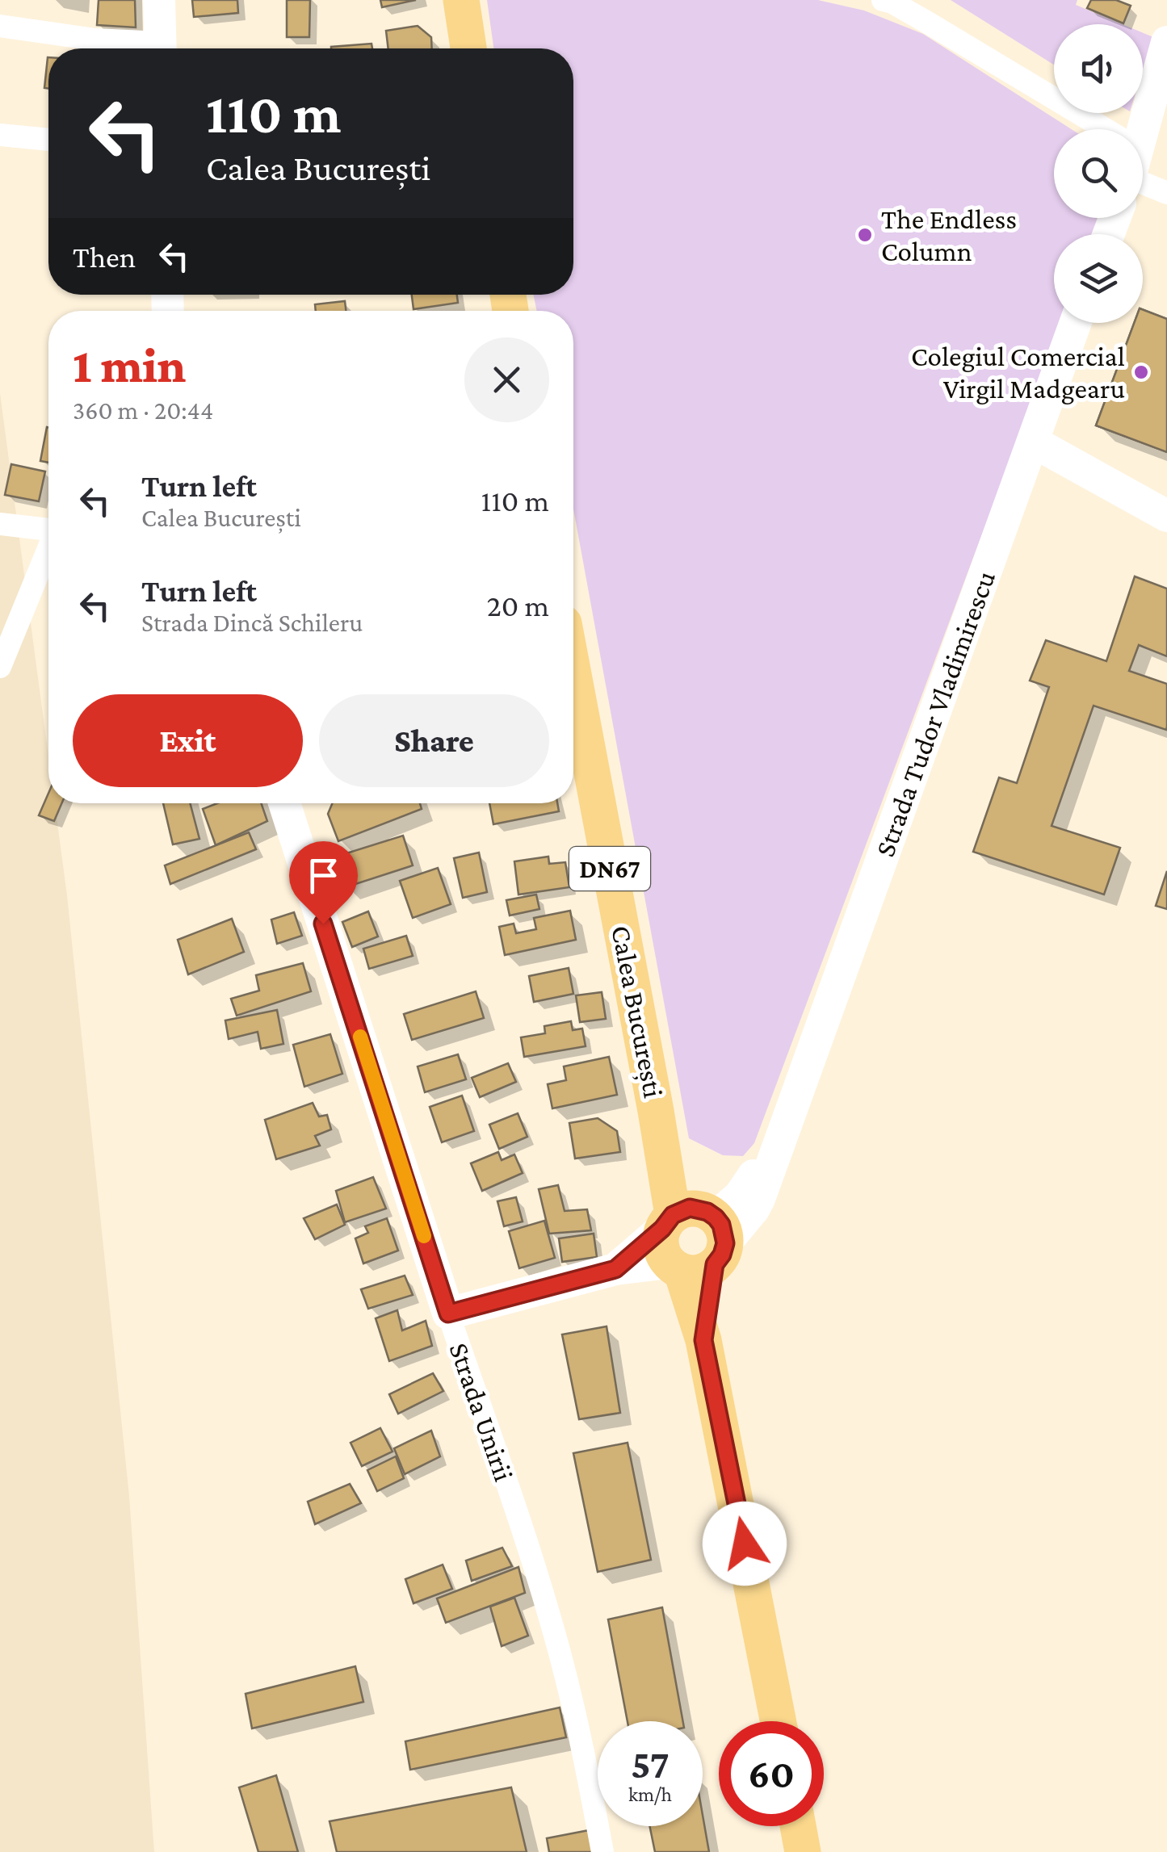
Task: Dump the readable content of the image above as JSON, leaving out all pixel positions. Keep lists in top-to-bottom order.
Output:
{
  "streets": {
    "main road": [
      "Strada Tudor Vladimirescu",
      "DN67",
      "Calea București",
      "Strada Unirii"
    ]
  },
  "crossings": [
    ["Strada Tudor Vladimirescu", "Calea București"],
    ["Strada Tudor Vladimirescu", "Strada Unirii"]
  ],
  "places": ["The Endless Column", "Colegiul Comercial Virgil Madgearu"],
  "page": {
    "turn": ["110 m", "Calea București"],
    "then": "Then",
    "heading": ["1 min", "360 m · 20:44"],
    "list": [
      {
        "name": "Turn left",
        "note": "Calea București",
        "value": "110 m"
      },
      {
        "name": "Turn left",
        "note": "Strada Dincă Schileru",
        "value": "20 m"
      }
    ],
    "buttons": ["Exit", "Share"],
    "speed": "57 km/h",
    "limit": "60"
  }
}
